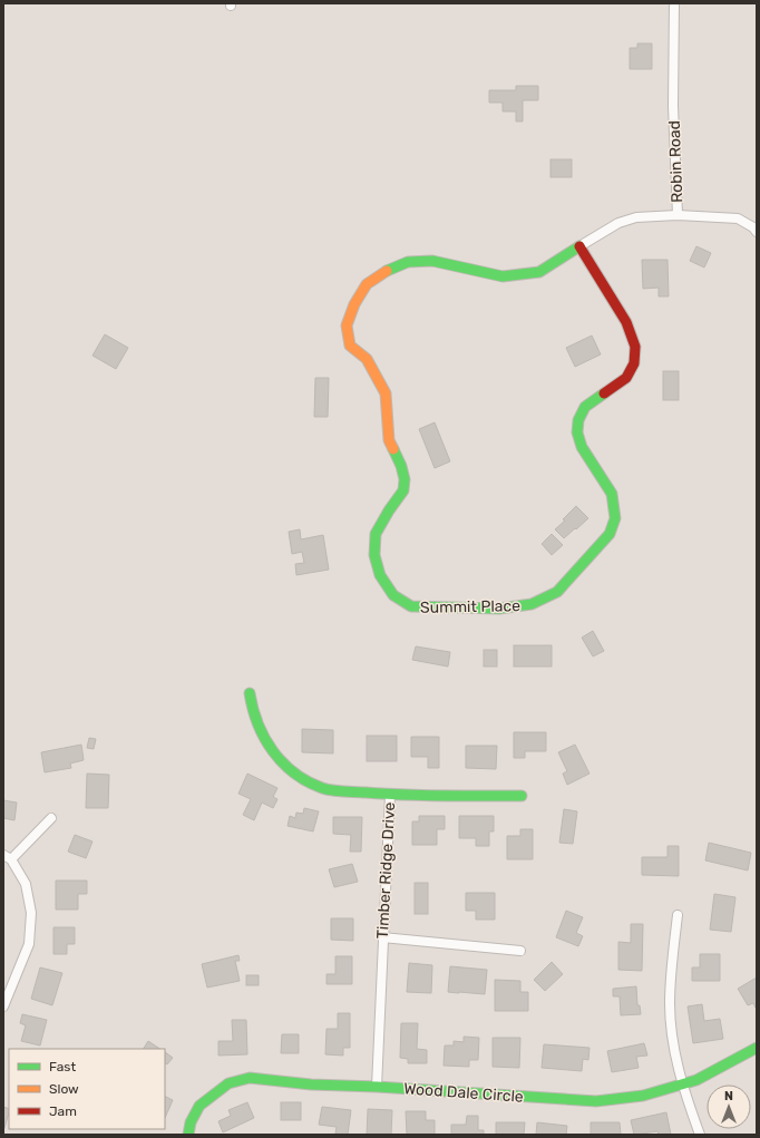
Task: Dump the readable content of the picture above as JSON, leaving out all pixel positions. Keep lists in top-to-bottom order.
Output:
{
  "streets": {
    "street": [
      "Robin Road",
      "Summit Place",
      "Timber Ridge Drive",
      "Wood Dale Circle"
    ]
  },
  "crossings": [
    ["Robin Road", "Summit Place"],
    ["Timber Ridge Drive", "Wood Dale Circle"]
  ],
  "legend": ["Fast", "Slow", "Jam"],
  "north": "top"
}
